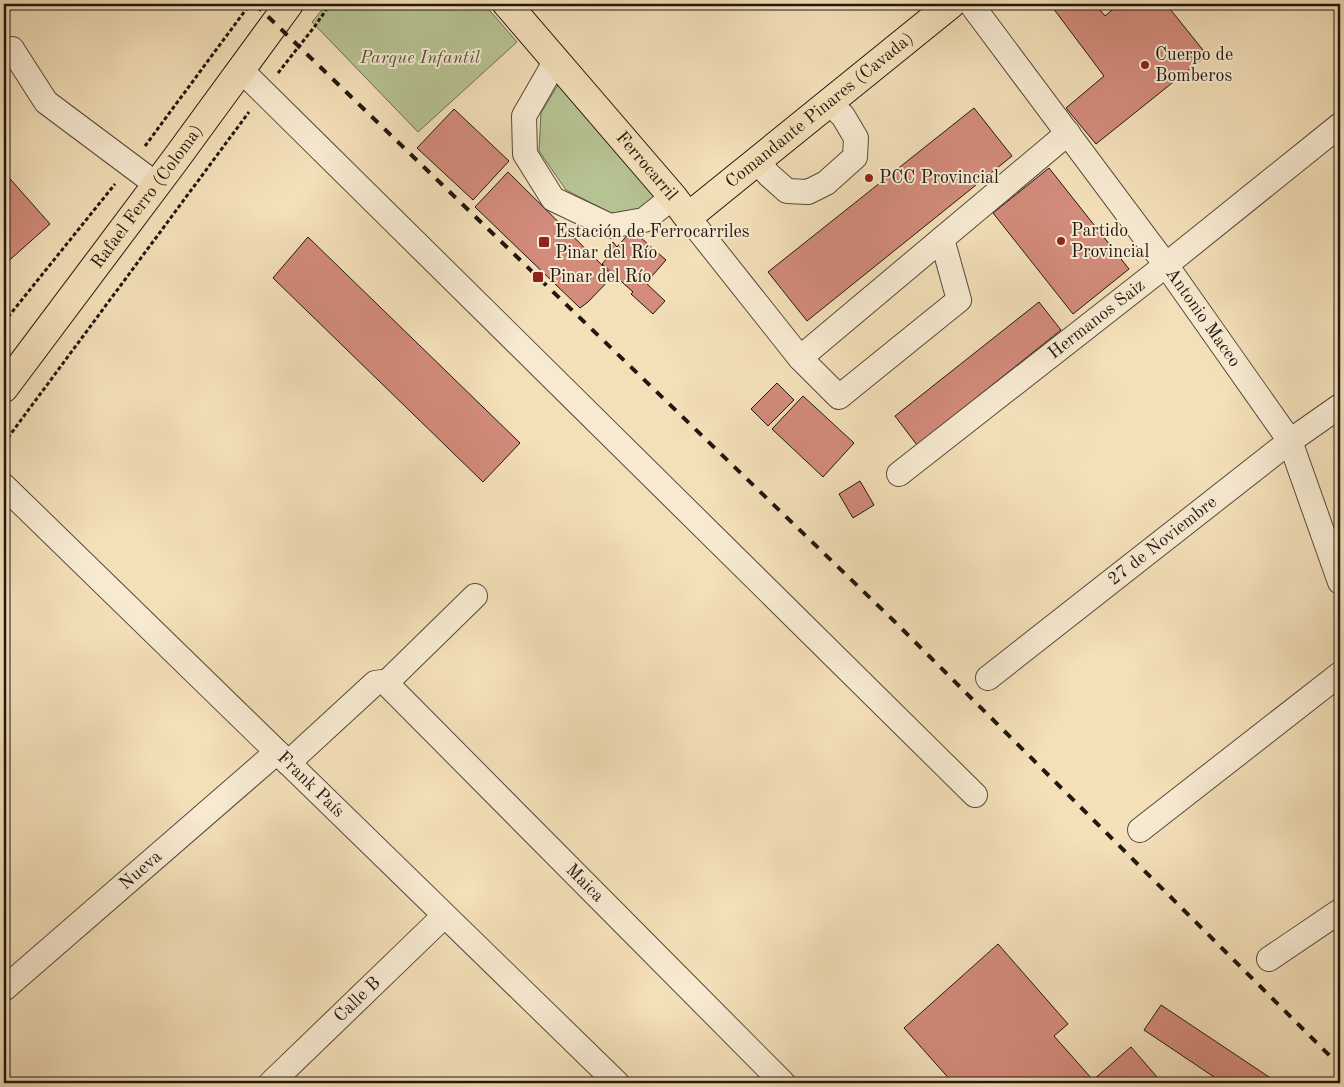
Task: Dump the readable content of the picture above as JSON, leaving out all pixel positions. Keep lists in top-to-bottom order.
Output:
{
  "streets": {
    "main road": ["Comandante Pinares (Cavada)", "Ferrocarril", "Rafael Ferro (Coloma)"],
    "street": [
      "Antonio Maceo",
      "Hermanos Saiz",
      "27 de Noviembre",
      "Frank País",
      "Nueva",
      "Maica",
      "Calle B"
    ]
  },
  "crossings": [
    ["Comandante Pinares (Cavada)", "Ferrocarril"],
    ["Antonio Maceo", "Hermanos Saiz"],
    ["Antonio Maceo", "27 de Noviembre"],
    ["Frank País", "Nueva"],
    ["Frank País", "Calle B"],
    ["Nueva", "Maica"]
  ],
  "parks": ["Parque Infantil"],
  "places": {
    "other": ["Cuerpo de Bomberos", "PCC Provincial", "Partido Provincial"],
    "transit": ["Estación de Ferrocarriles Pinar del Río", "Pinar del Río"]
  }
}
